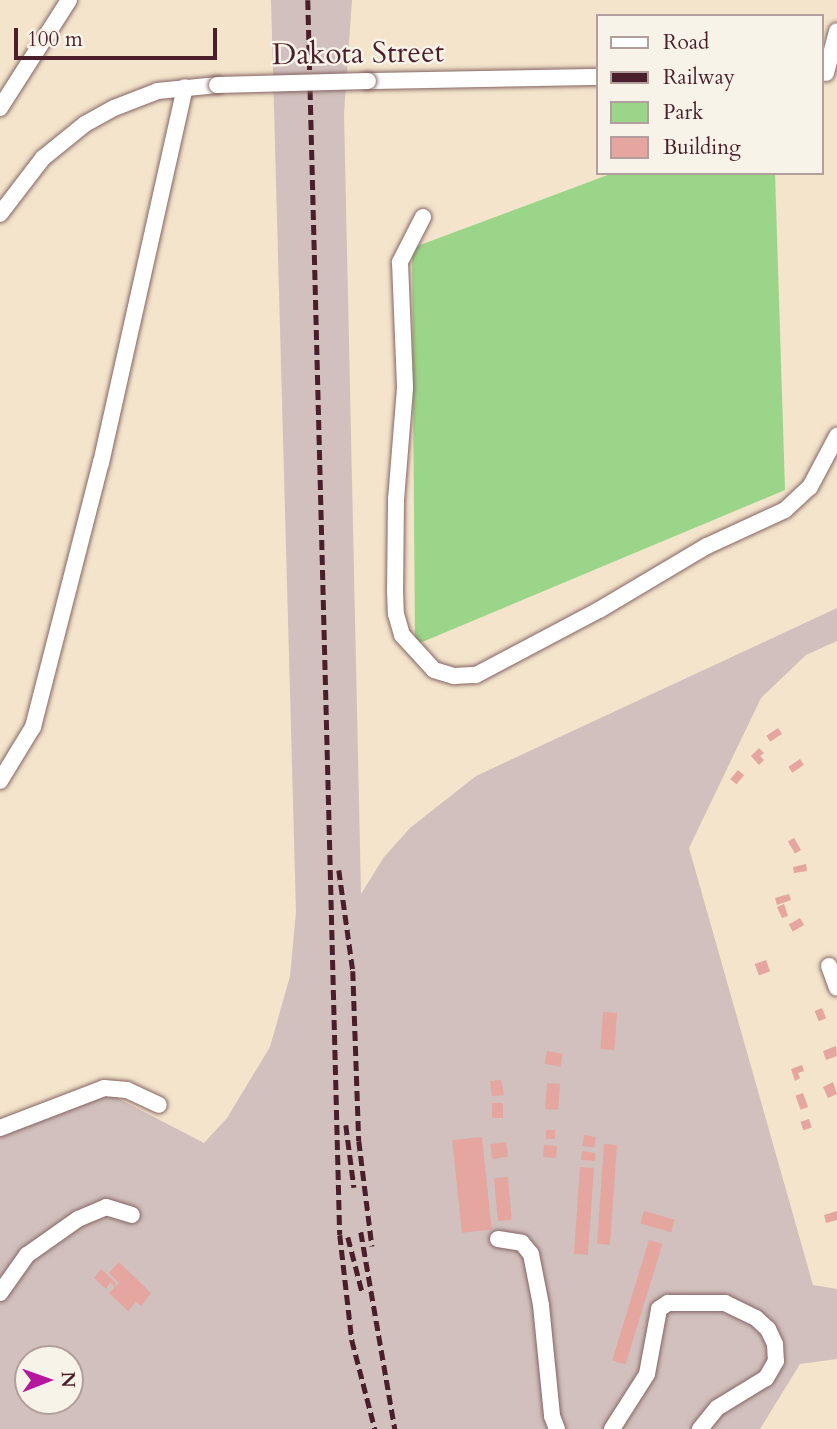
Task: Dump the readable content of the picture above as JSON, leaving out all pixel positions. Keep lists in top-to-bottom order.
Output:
{
  "streets": {
    "street": ["Dakota Street"]
  },
  "legend": [
    "Road",
    "Railway",
    "Park",
    "Building"
  ],
  "scale_bar": "100 m",
  "north": "right"
}
